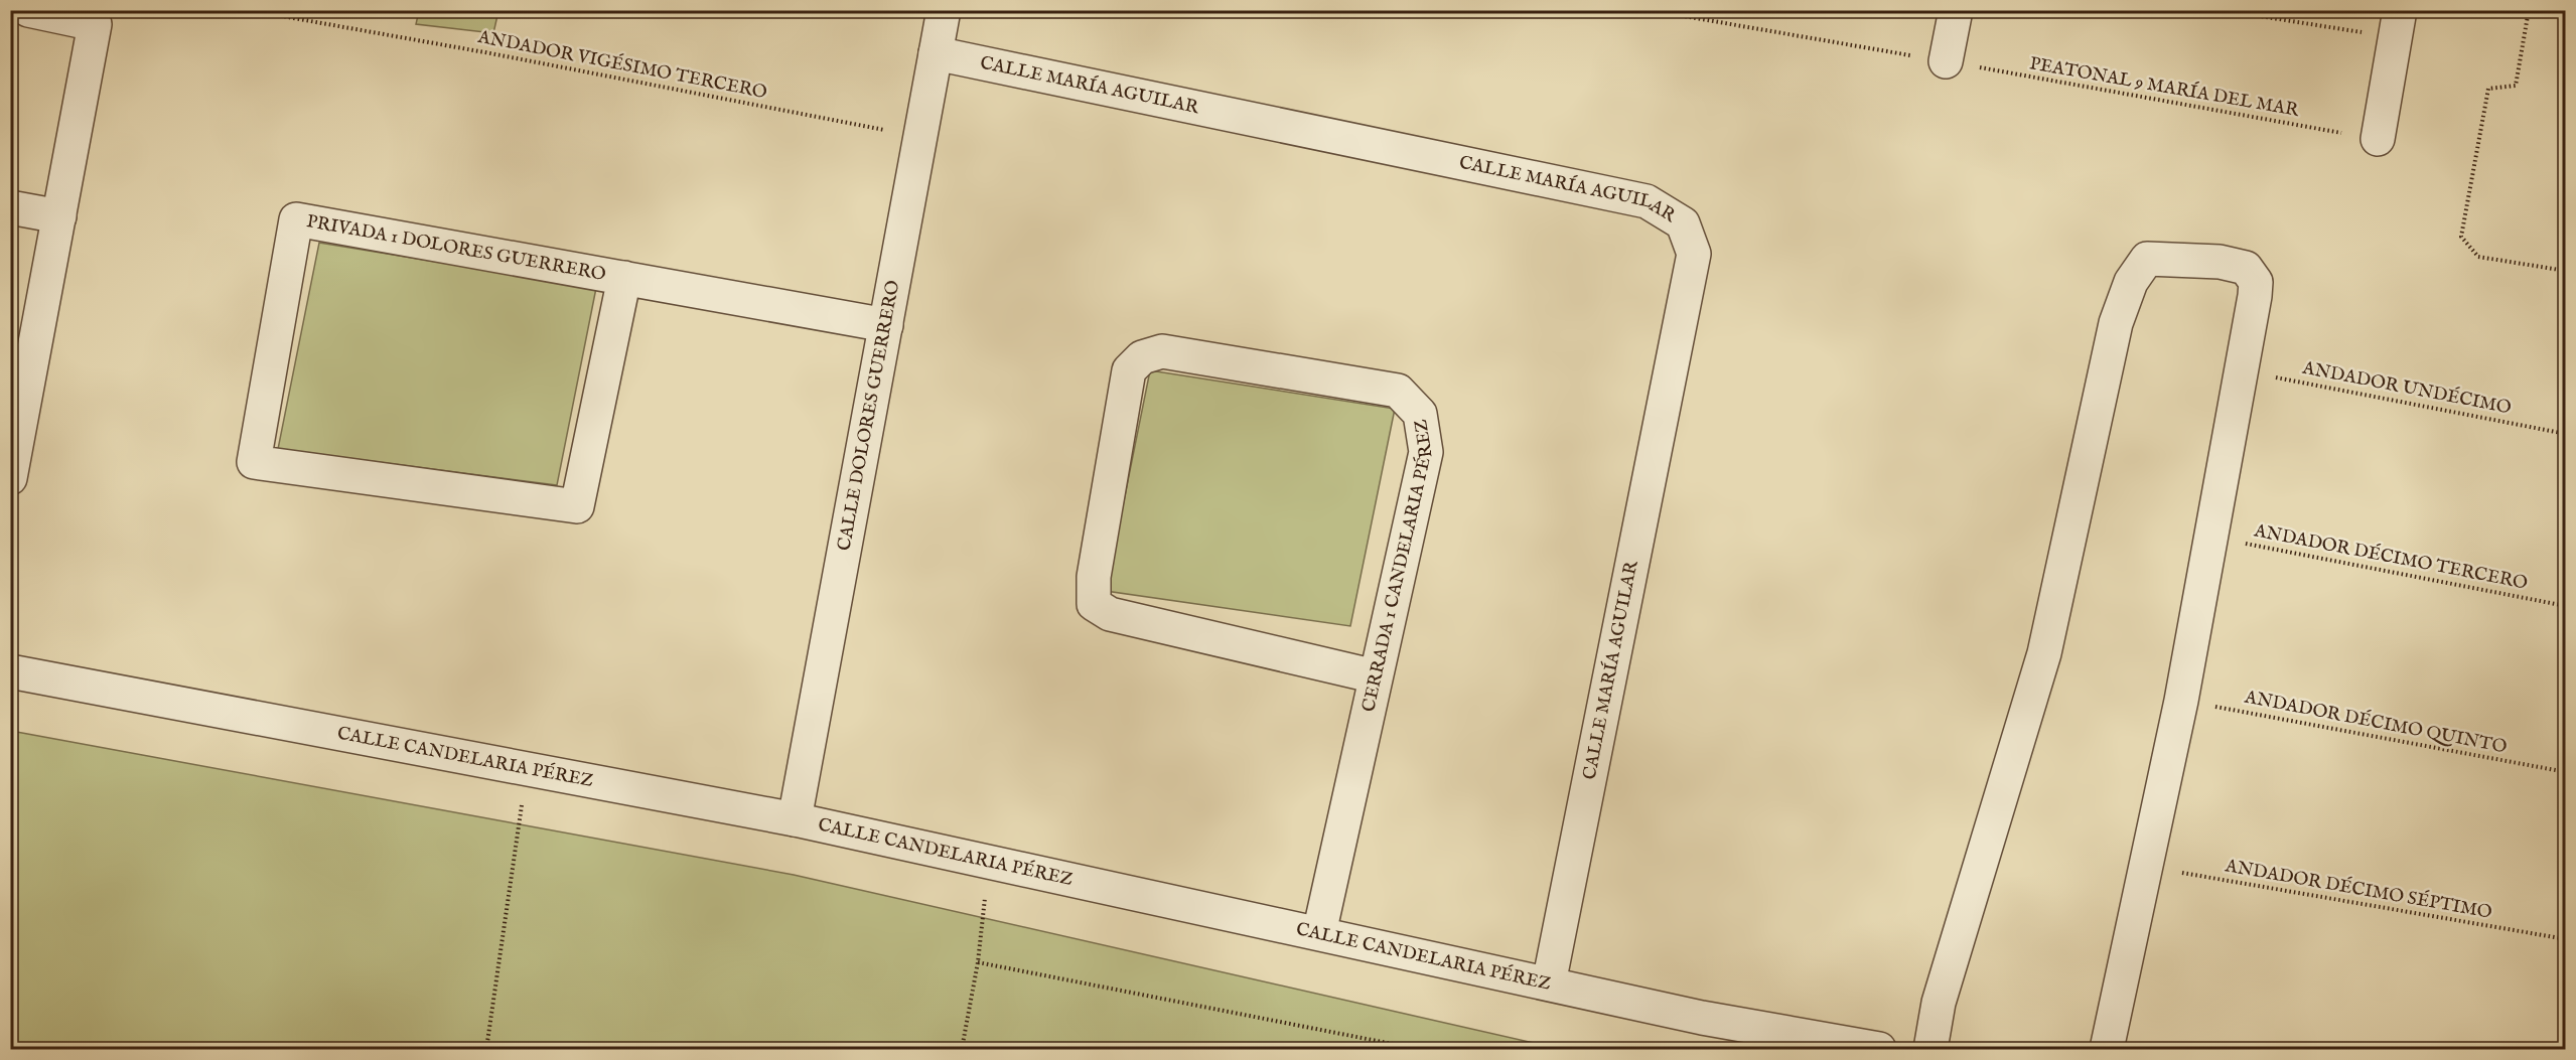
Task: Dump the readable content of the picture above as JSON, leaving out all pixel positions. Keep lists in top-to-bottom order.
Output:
{
  "streets": {
    "street": [
      "CALLE MARÍA AGUILAR",
      "PRIVADA 1 DOLORES GUERRERO",
      "CALLE DOLORES GUERRERO",
      "CERRADA 1 CANDELARIA PÉREZ",
      "CALLE CANDELARIA PÉREZ"
    ],
    "path": [
      "ANDADOR VIGÉSIMO TERCERO",
      "PEATONAL 9 MARÍA DEL MAR",
      "ANDADOR UNDÉCIMO",
      "ANDADOR DÉCIMO TERCERO",
      "ANDADOR DÉCIMO QUINTO",
      "ANDADOR DÉCIMO SÉPTIMO"
    ]
  },
  "crossings": [
    ["ANDADOR VIGÉSIMO TERCERO", "CALLE DOLORES GUERRERO"],
    ["CALLE MARÍA AGUILAR", "CALLE DOLORES GUERRERO"],
    ["CALLE MARÍA AGUILAR", "CALLE CANDELARIA PÉREZ"],
    ["PRIVADA 1 DOLORES GUERRERO", "CALLE DOLORES GUERRERO"],
    ["CALLE DOLORES GUERRERO", "CALLE CANDELARIA PÉREZ"],
    ["CERRADA 1 CANDELARIA PÉREZ", "CALLE CANDELARIA PÉREZ"]
  ]
}
